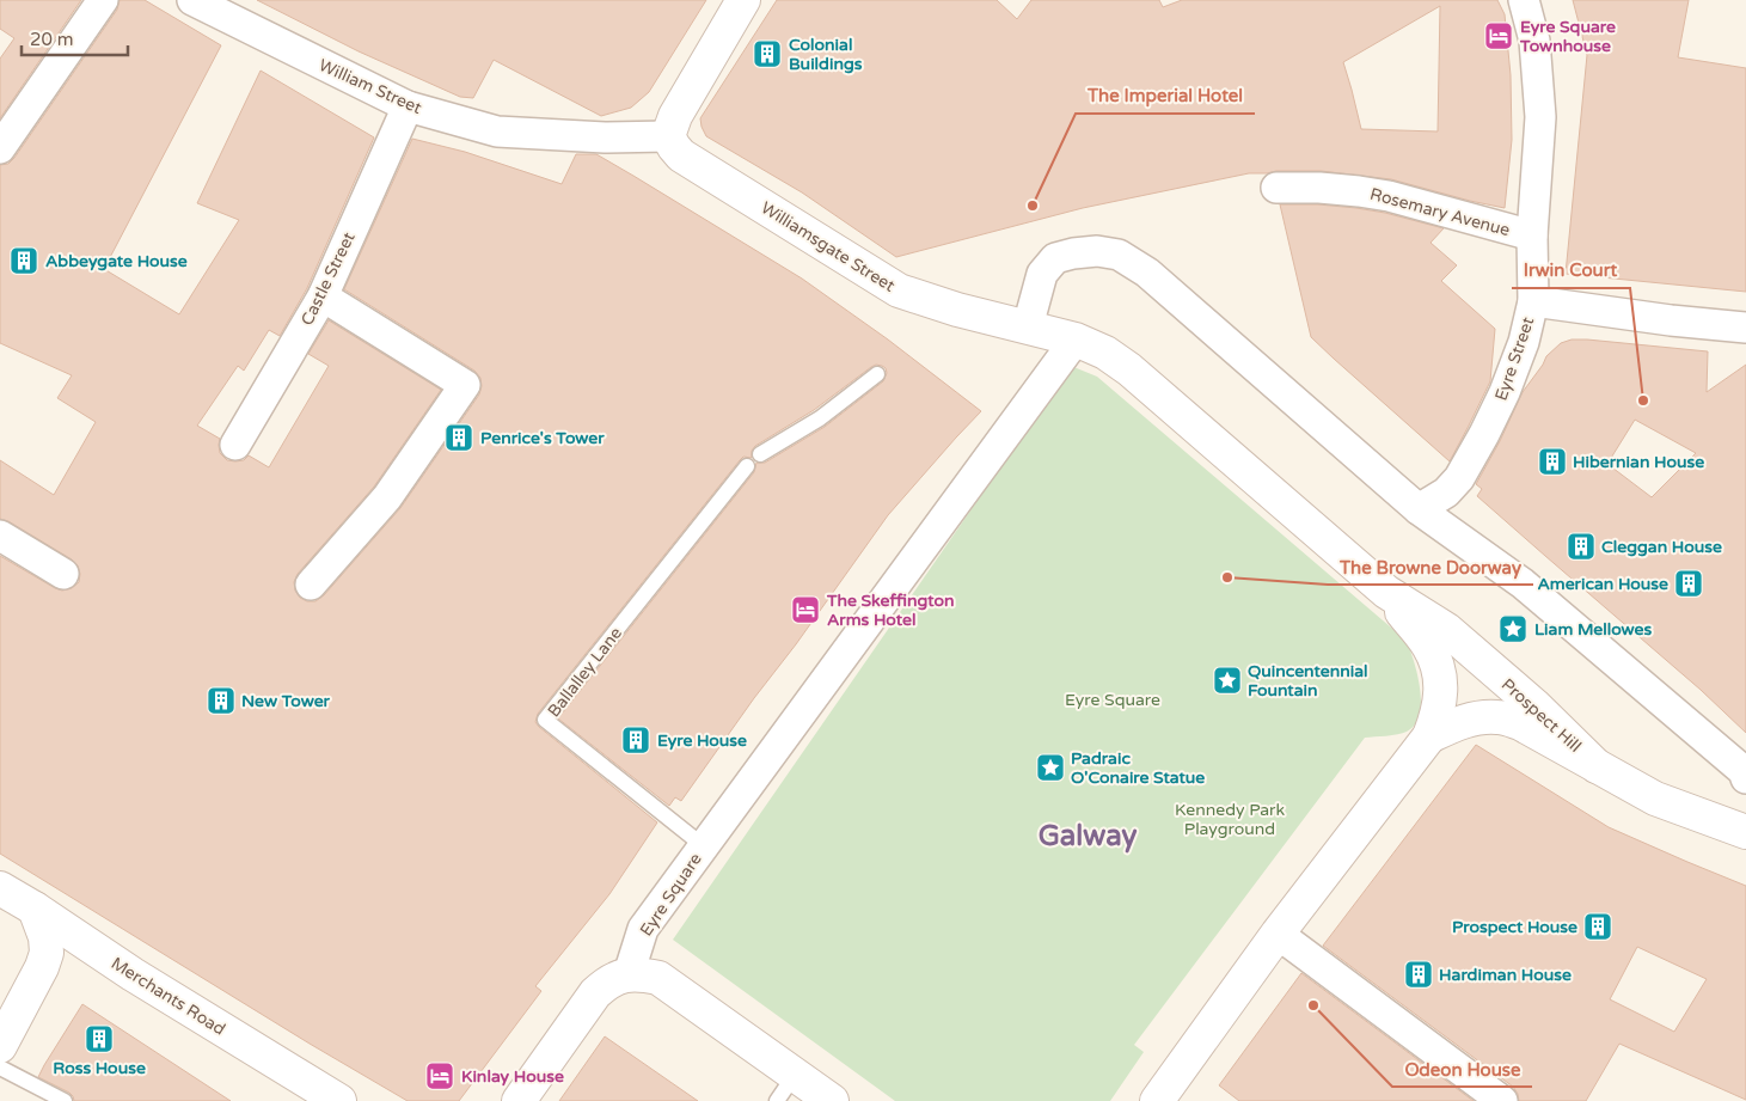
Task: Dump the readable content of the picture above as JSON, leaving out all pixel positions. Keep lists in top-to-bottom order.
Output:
{
  "streets": {
    "main road": ["Williamsgate Street", "Prospect Hill", "Merchants Road"],
    "street": [
      "William Street",
      "Rosemary Avenue",
      "Castle Street",
      "Eyre Street",
      "Eyre Square"
    ],
    "lane": ["Ballalley Lane"]
  },
  "crossings": [
    ["William Street", "Williamsgate Street"],
    ["William Street", "Castle Street"],
    ["Rosemary Avenue", "Eyre Street"],
    ["Williamsgate Street", "Eyre Square"],
    ["Ballalley Lane", "Eyre Square"]
  ],
  "districts": ["Galway"],
  "parks": ["Eyre Square", "Kennedy Park Playground"],
  "places": {
    "hotel": ["Eyre Square Townhouse", "The Skeffington Arms Hotel", "Kinlay House"],
    "building": [
      "Colonial Buildings",
      "Abbeygate House",
      "Penrice's Tower",
      "Hibernian House",
      "Cleggan House",
      "American House",
      "New Tower",
      "Eyre House",
      "Prospect House",
      "Hardiman House",
      "Ross House"
    ],
    "other": [
      "The Imperial Hotel",
      "Irwin Court",
      "The Browne Doorway",
      "Odeon House"
    ],
    "place": ["Liam Mellowes", "Quincentennial Fountain", "Padraic O'Conaire Statue"]
  },
  "scale_bar": "20 m"
}
